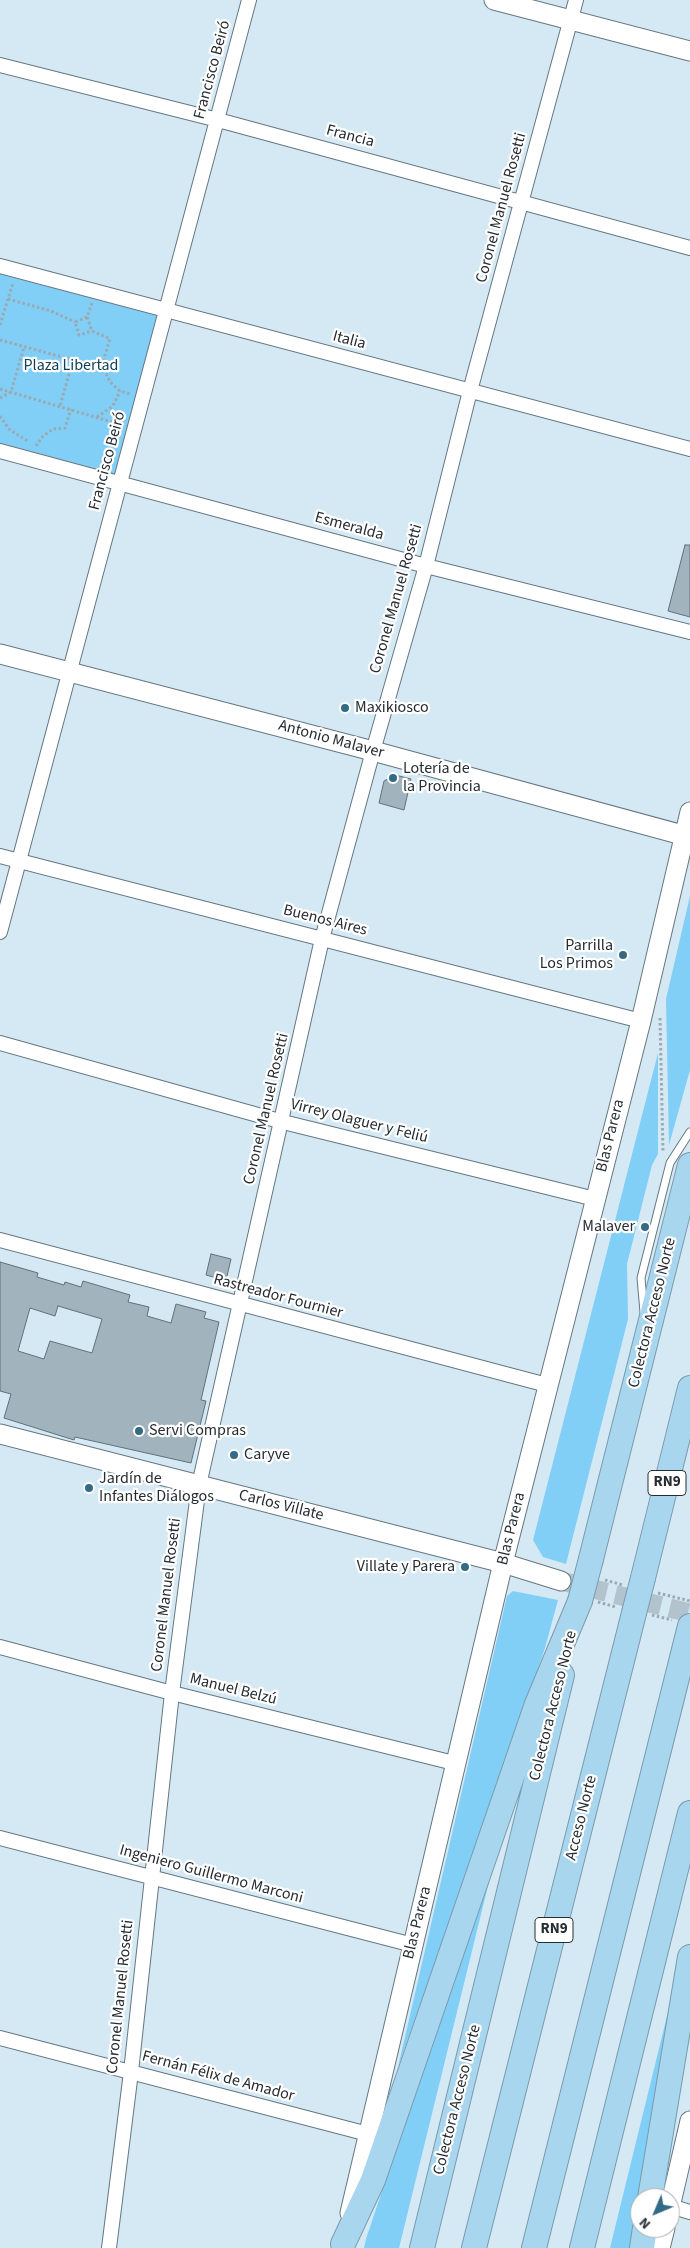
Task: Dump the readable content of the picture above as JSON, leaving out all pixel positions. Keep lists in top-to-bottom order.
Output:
{
  "streets": {
    "highway": ["Colectora Acceso Norte", "RN9", "Acceso Norte"],
    "street": [
      "Francisco Beiró",
      "Francia",
      "Coronel Manuel Rosetti",
      "Italia",
      "Esmeralda",
      "Antonio Malaver",
      "Buenos Aires",
      "Virrey Olaguer y Feliú",
      "Blas Parera",
      "Rastreador Fournier",
      "Carlos Villate",
      "Manuel Belzú",
      "Ingeniero Guillermo Marconi",
      "Fernán Félix de Amador"
    ]
  },
  "crossings": [
    ["Francisco Beiró", "Francia"],
    ["Francisco Beiró", "Italia"],
    ["Francisco Beiró", "Esmeralda"],
    ["Francisco Beiró", "Antonio Malaver"],
    ["Francisco Beiró", "Buenos Aires"],
    ["Francia", "Coronel Manuel Rosetti"],
    ["Coronel Manuel Rosetti", "Italia"],
    ["Coronel Manuel Rosetti", "Esmeralda"],
    ["Coronel Manuel Rosetti", "Antonio Malaver"],
    ["Coronel Manuel Rosetti", "Buenos Aires"],
    ["Coronel Manuel Rosetti", "Virrey Olaguer y Feliú"],
    ["Coronel Manuel Rosetti", "Rastreador Fournier"],
    ["Coronel Manuel Rosetti", "Carlos Villate"],
    ["Coronel Manuel Rosetti", "Manuel Belzú"],
    ["Coronel Manuel Rosetti", "Ingeniero Guillermo Marconi"],
    ["Coronel Manuel Rosetti", "Fernán Félix de Amador"],
    ["Antonio Malaver", "Blas Parera"],
    ["Buenos Aires", "Blas Parera"],
    ["Virrey Olaguer y Feliú", "Blas Parera"],
    ["Blas Parera", "Rastreador Fournier"],
    ["Blas Parera", "Carlos Villate"],
    ["Blas Parera", "Manuel Belzú"],
    ["Blas Parera", "Ingeniero Guillermo Marconi"],
    ["Blas Parera", "Fernán Félix de Amador"]
  ],
  "parks": ["Plaza Libertad"],
  "places": [
    "Maxikiosco",
    "Lotería de la Provincia",
    "Parrilla Los Primos",
    "Malaver",
    "Servi Compras",
    "Caryve",
    "Jardín de Infantes Diálogos",
    "Villate y Parera"
  ],
  "north": "bottom left"
}
